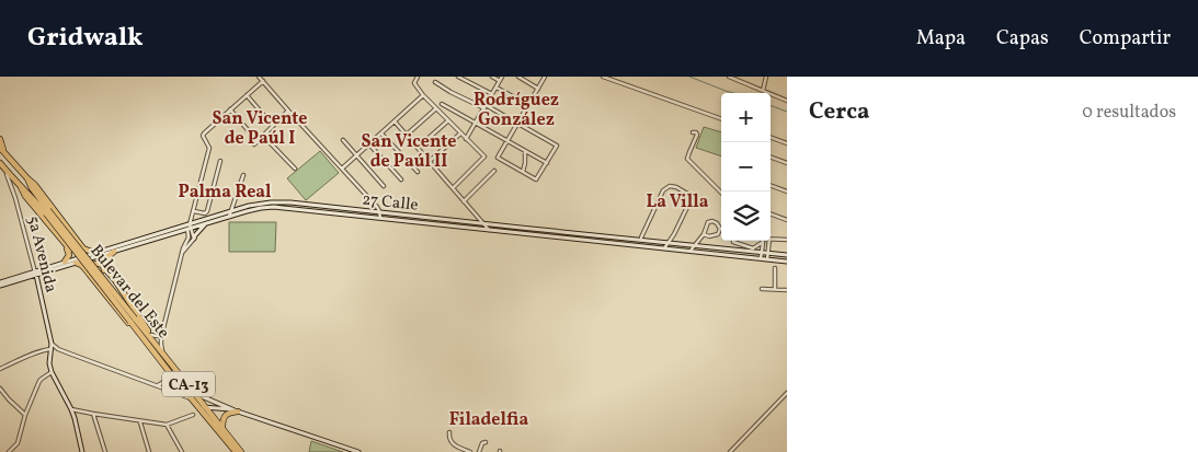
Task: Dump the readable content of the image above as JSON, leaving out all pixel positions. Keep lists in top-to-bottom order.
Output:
{
  "streets": {
    "highway": ["Bulevar del Este", "CA-13"],
    "street": ["27 Calle", "5a Avenida"]
  },
  "crossings": [
    ["27 Calle", "5a Avenida"],
    ["5a Avenida", "Bulevar del Este"]
  ],
  "districts": [
    "Rodríguez González",
    "San Vicente de Paúl I",
    "San Vicente de Paúl II",
    "Palma Real",
    "La Villa",
    "Filadelfia"
  ],
  "page": {
    "header": "Gridwalk",
    "nav": ["Mapa", "Capas", "Compartir"],
    "heading": ["Cerca", "0 resultados"],
    "map_buttons": ["+", "−"]
  }
}
